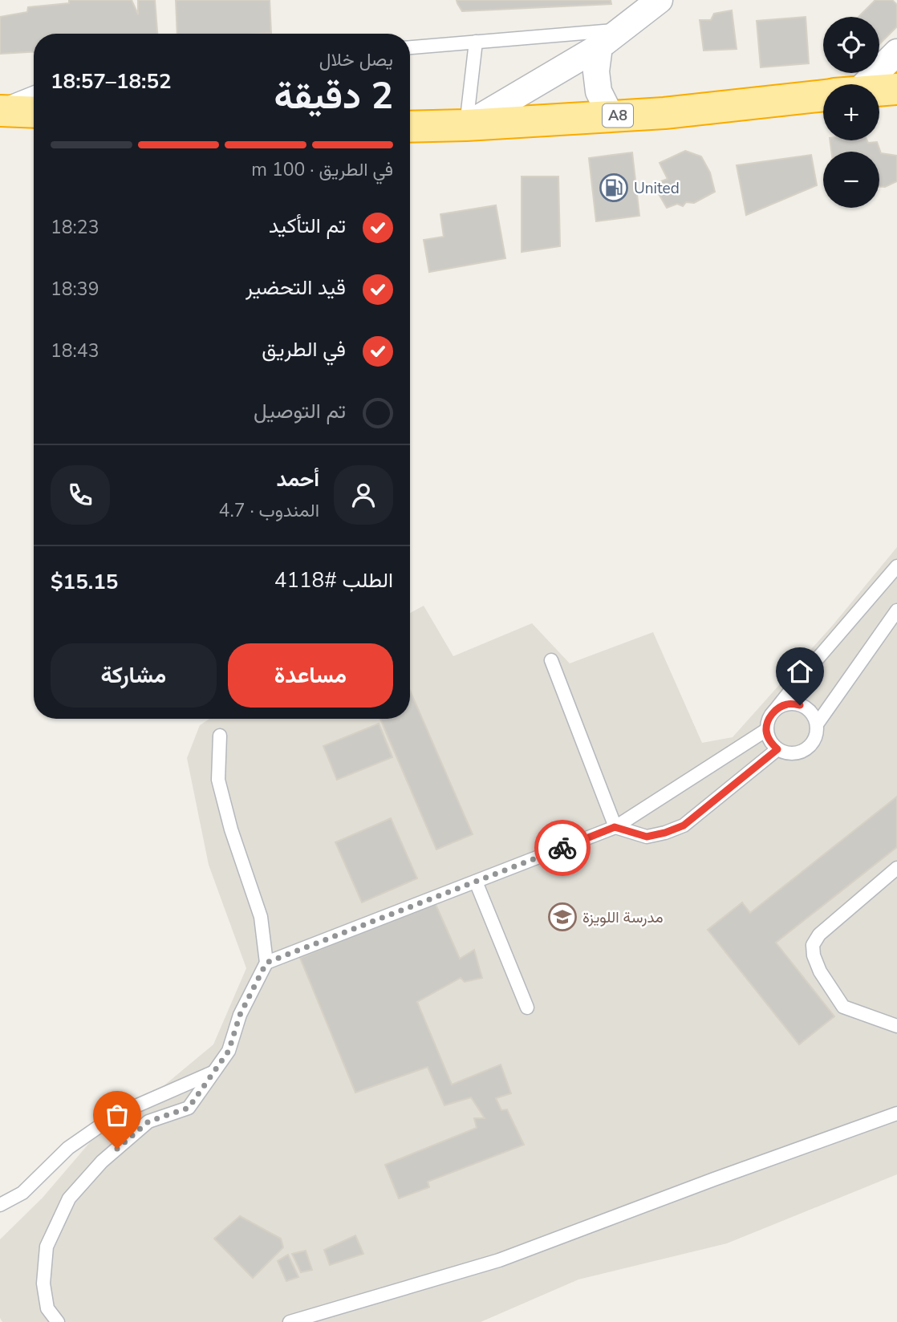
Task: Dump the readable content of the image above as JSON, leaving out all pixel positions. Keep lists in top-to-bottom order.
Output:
{
  "streets": {
    "highway": ["A8"]
  },
  "places": {
    "fuel station": ["United"],
    "school or university": ["مدرسة اللويزة"]
  },
  "page": {
    "map_buttons": ["+", "−"],
    "heading": ["2 دقيقة", "يصل خلال", "18:52–18:57"],
    "panel": [
      "أحمد",
      "المندوب · 4.7",
      "الطلب #4118",
      "$15.15"
    ],
    "bar": "في الطريق · 100 m",
    "list": [
      ["تم التأكيد", "18:23"],
      ["قيد التحضير", "18:39"],
      ["في الطريق", "18:43"],
      "تم التوصيل"
    ],
    "buttons": ["مساعدة", "مشاركة"]
  }
}
